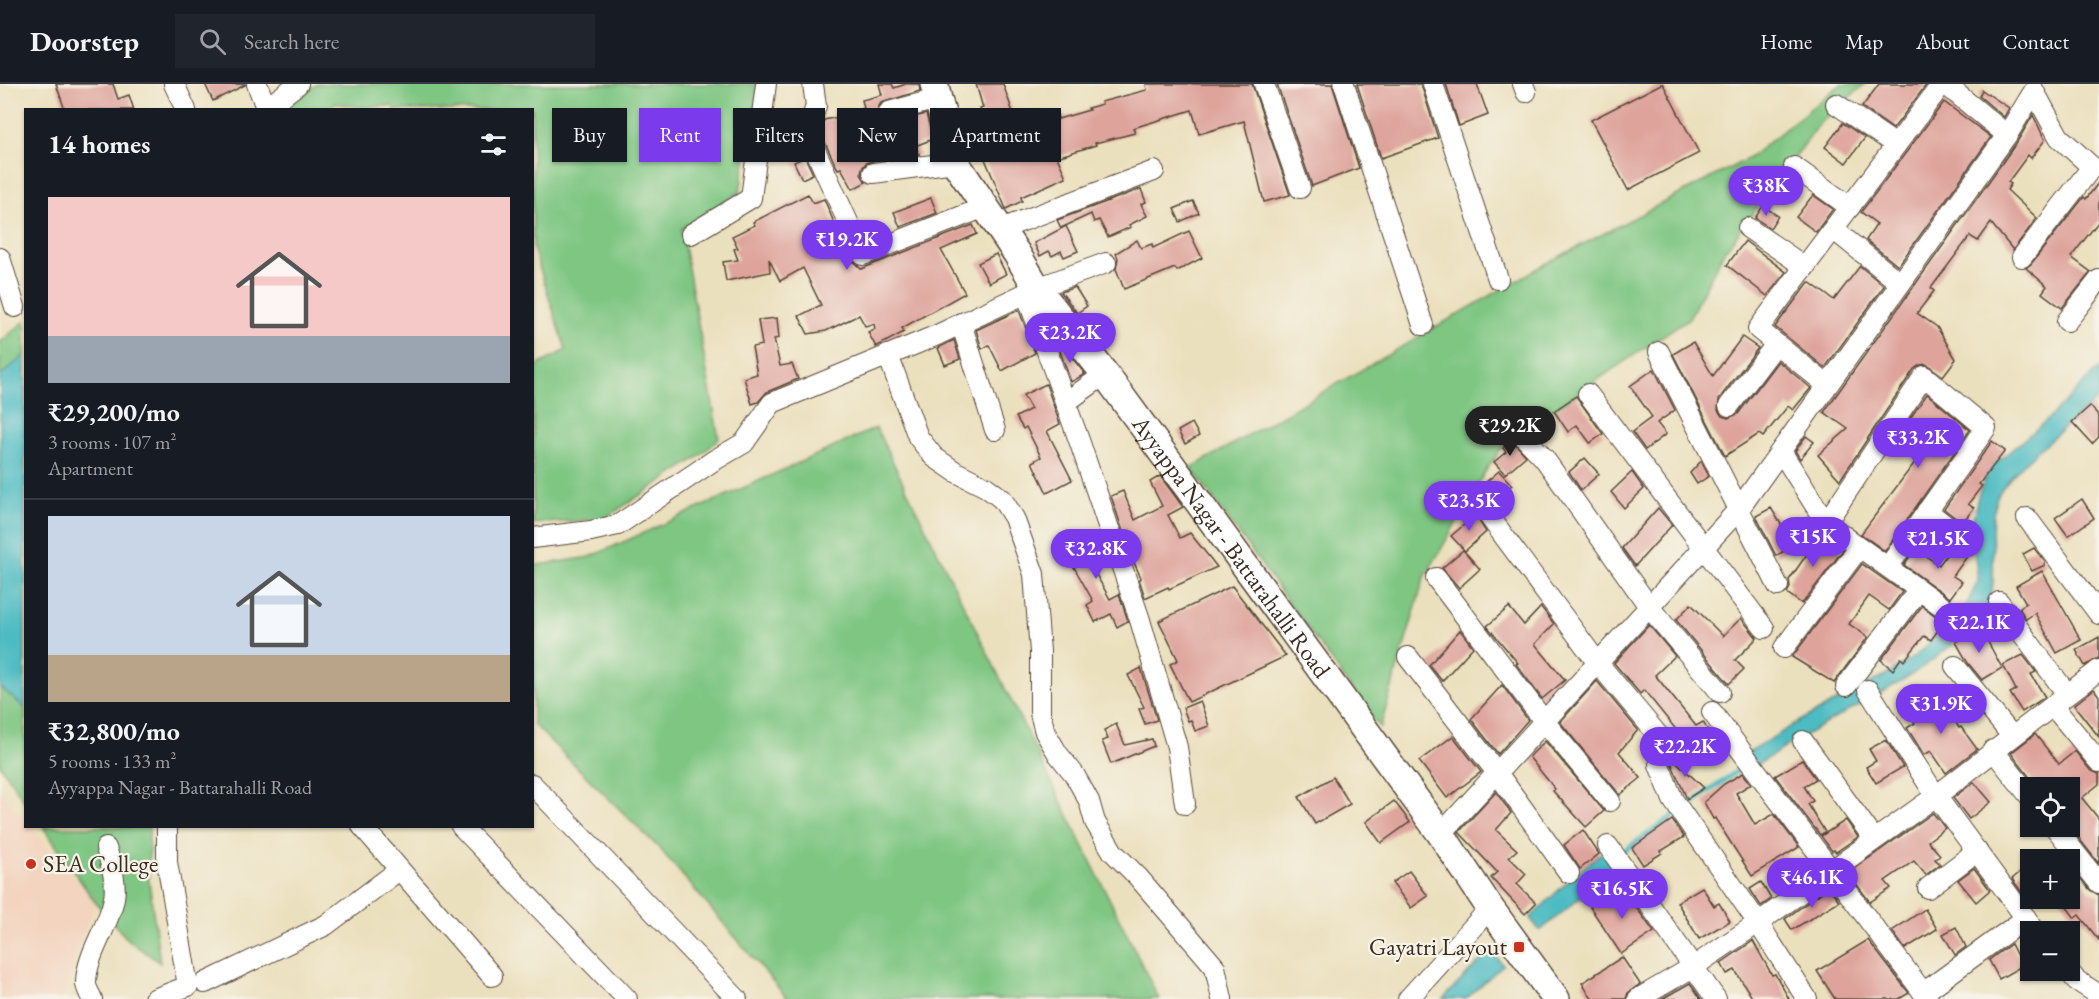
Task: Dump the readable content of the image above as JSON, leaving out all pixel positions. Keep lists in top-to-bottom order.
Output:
{
  "streets": {
    "main road": ["Ayyappa Nagar - Battarahalli Road"]
  },
  "places": {
    "other": ["SEA College"],
    "transit": ["Gayatri Layout"]
  },
  "page": {
    "header": "Doorstep",
    "search": "Search here",
    "nav": [
      "Home",
      "Map",
      "About",
      "Contact"
    ],
    "chip": [
      "Buy",
      "Rent",
      "Filters",
      "New",
      "Apartment"
    ],
    "heading": "14 homes",
    "price": [
      "₹38K",
      "₹19.2K",
      "₹23.2K",
      "₹29.2K",
      "₹33.2K",
      "₹23.5K",
      "₹15K",
      "₹21.5K",
      "₹32.8K",
      "₹22.1K",
      "₹31.9K",
      "₹22.2K",
      "₹46.1K",
      "₹16.5K"
    ],
    "list": [
      {
        "name": "₹29,200/mo",
        "note": "3 rooms · 107 m² · Apartment"
      },
      {
        "name": "₹32,800/mo",
        "note": "5 rooms · 133 m² · Ayyappa Nagar - Battarahalli Road"
      }
    ],
    "map_buttons": ["+", "−"]
  }
}
